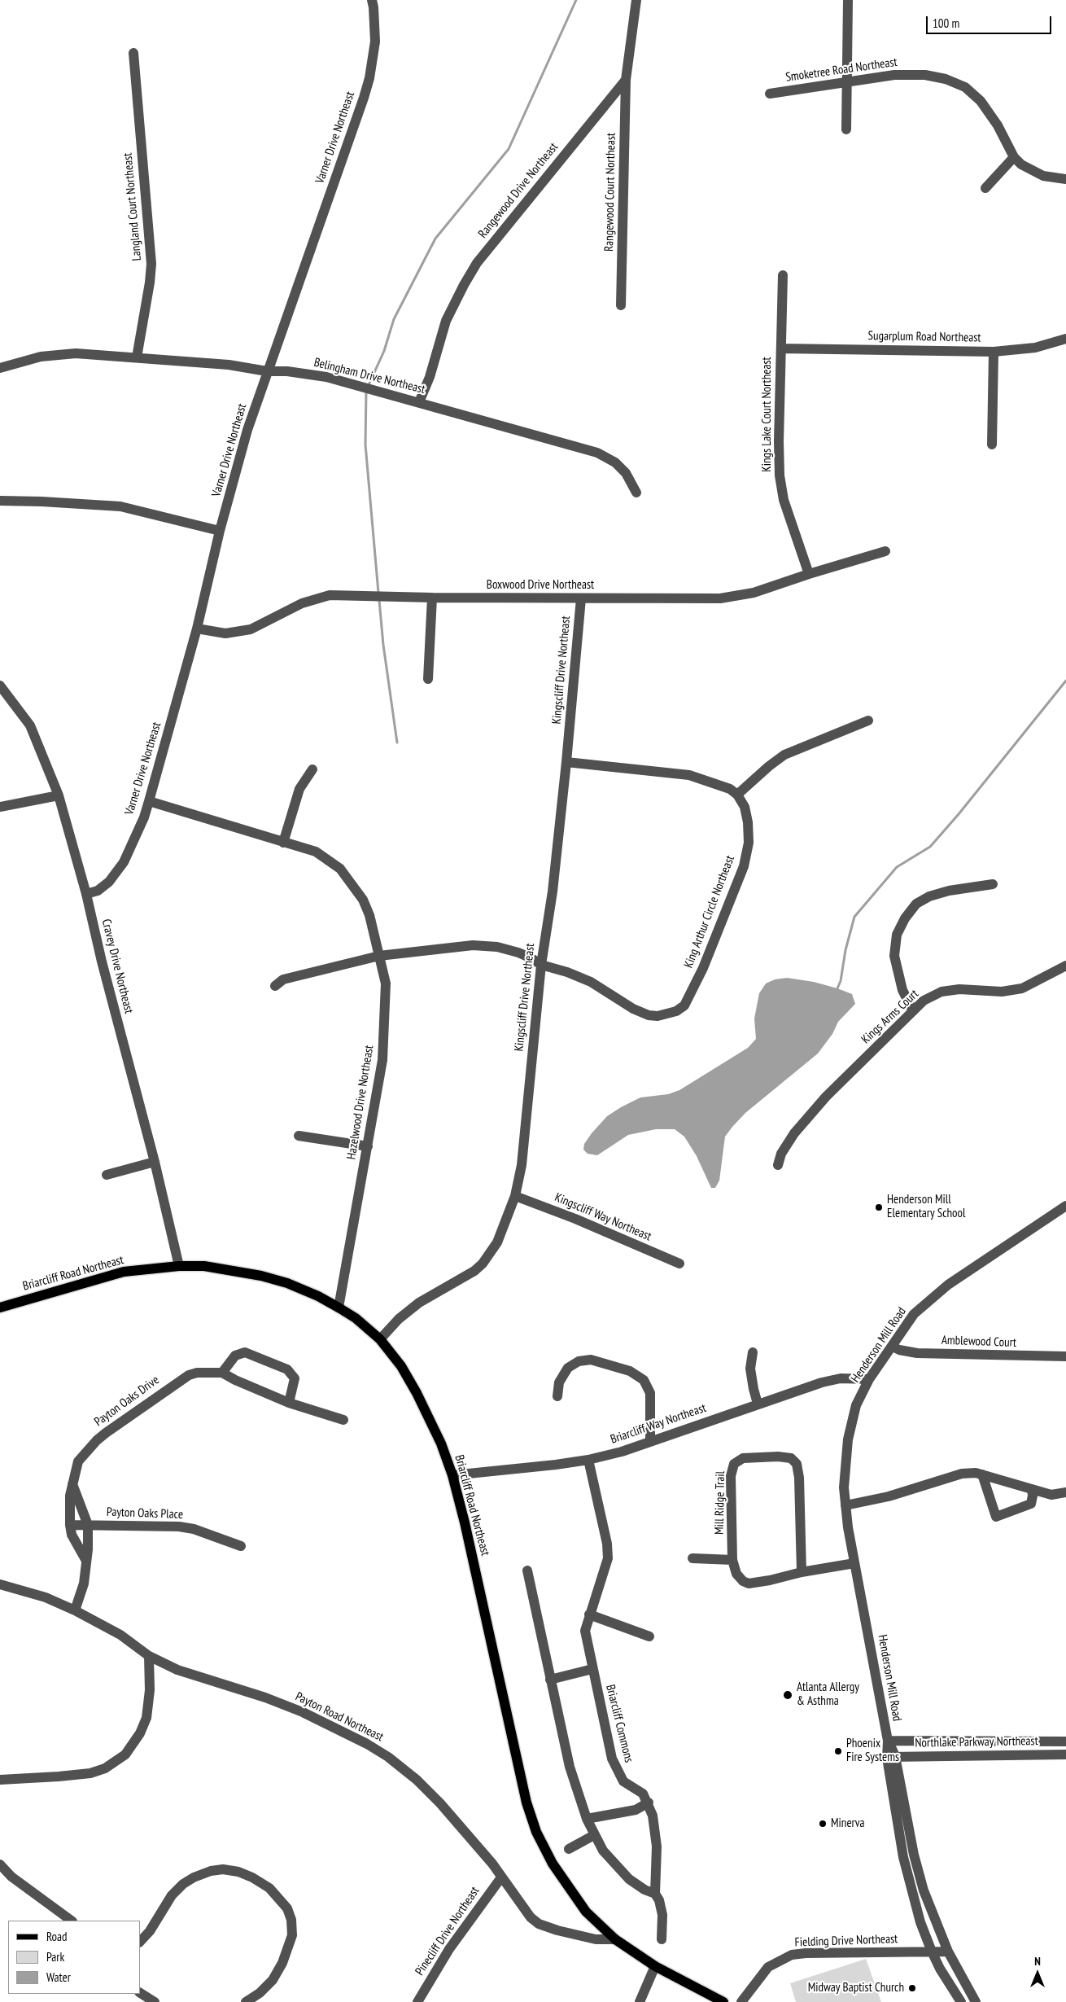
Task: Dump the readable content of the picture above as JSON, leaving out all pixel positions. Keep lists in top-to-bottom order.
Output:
{
  "streets": {
    "main road": ["Briarcliff Road Northeast"],
    "street": [
      "Smoketree Road Northeast",
      "Varner Drive Northeast",
      "Rangewood Drive Northeast",
      "Rangewood Court Northeast",
      "Langland Court Northeast",
      "Sugarplum Road Northeast",
      "Belingham Drive Northeast",
      "Kings Lake Court Northeast",
      "Boxwood Drive Northeast",
      "Kingscliff Drive Northeast",
      "King Arthur Circle Northeast",
      "Cravey Drive Northeast",
      "Kings Arms Court",
      "Hazelwood Drive Northeast",
      "Kingscliff Way Northeast",
      "Amblewood Court",
      "Henderson Mill Road",
      "Payton Oaks Drive",
      "Briarcliff Way Northeast",
      "Mill Ridge Trail",
      "Payton Oaks Place",
      "Payton Road Northeast",
      "Briarcliff Commons",
      "Northlake Parkway Northeast",
      "Pinecliff Drive Northeast",
      "Fielding Drive Northeast"
    ]
  },
  "crossings": [
    ["Varner Drive Northeast", "Belingham Drive Northeast"],
    ["Varner Drive Northeast", "Boxwood Drive Northeast"],
    ["Varner Drive Northeast", "Cravey Drive Northeast"],
    ["Varner Drive Northeast", "Hazelwood Drive Northeast"],
    ["Rangewood Drive Northeast", "Rangewood Court Northeast"],
    ["Rangewood Drive Northeast", "Belingham Drive Northeast"],
    ["Langland Court Northeast", "Belingham Drive Northeast"],
    ["Sugarplum Road Northeast", "Kings Lake Court Northeast"],
    ["Kings Lake Court Northeast", "Boxwood Drive Northeast"],
    ["Boxwood Drive Northeast", "Kingscliff Drive Northeast"],
    ["Kingscliff Drive Northeast", "King Arthur Circle Northeast"],
    ["Kingscliff Drive Northeast", "Kingscliff Way Northeast"],
    ["Kingscliff Drive Northeast", "Briarcliff Road Northeast"],
    ["Cravey Drive Northeast", "Briarcliff Road Northeast"],
    ["Hazelwood Drive Northeast", "Briarcliff Road Northeast"],
    ["Briarcliff Road Northeast", "Briarcliff Way Northeast"],
    ["Briarcliff Road Northeast", "Payton Road Northeast"],
    ["Amblewood Court", "Henderson Mill Road"],
    ["Henderson Mill Road", "Briarcliff Way Northeast"],
    ["Henderson Mill Road", "Mill Ridge Trail"],
    ["Henderson Mill Road", "Northlake Parkway Northeast"],
    ["Henderson Mill Road", "Fielding Drive Northeast"],
    ["Payton Oaks Drive", "Payton Oaks Place"],
    ["Briarcliff Way Northeast", "Briarcliff Commons"],
    ["Payton Road Northeast", "Pinecliff Drive Northeast"]
  ],
  "places": [
    "Henderson Mill Elementary School",
    "Atlanta Allergy & Asthma",
    "Phoenix Fire Systems",
    "Minerva",
    "Midway Baptist Church"
  ],
  "legend": ["Road", "Park", "Water"],
  "scale_bar": "100 m",
  "north": "top"
}
